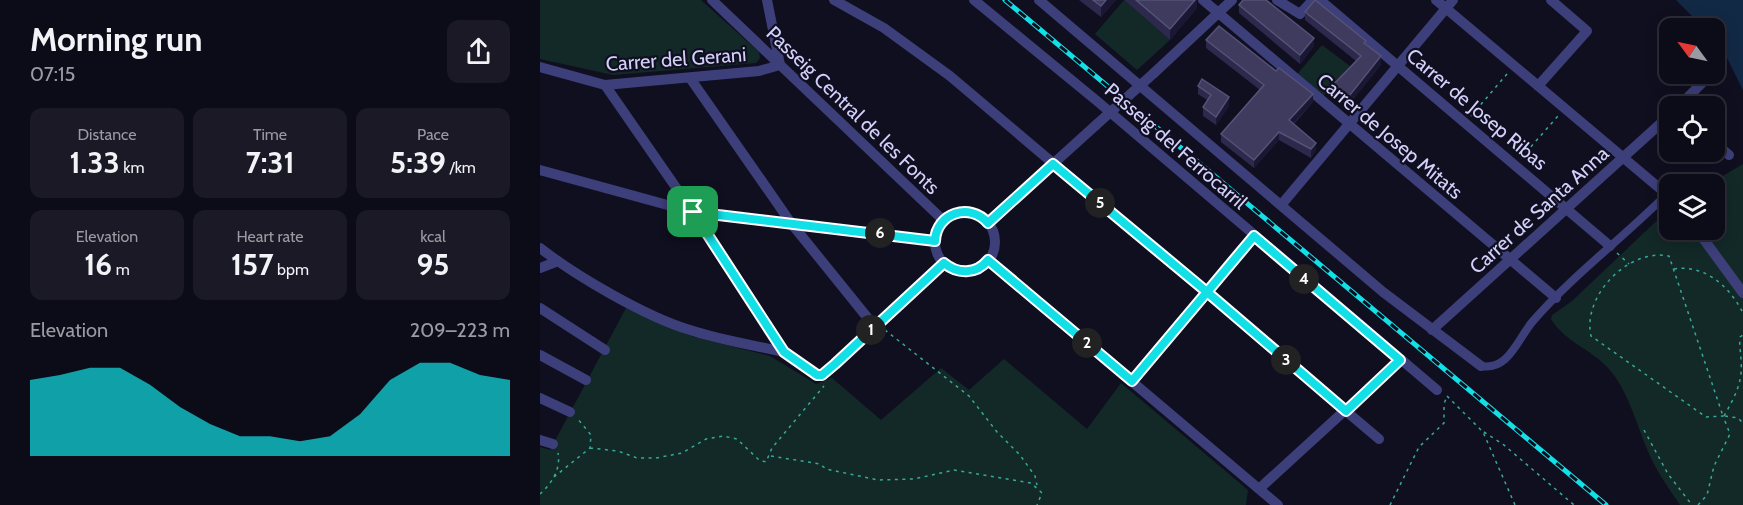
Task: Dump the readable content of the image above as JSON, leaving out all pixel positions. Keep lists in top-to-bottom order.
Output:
{
  "streets": {
    "street": [
      "Carrer del Gerani",
      "Carrer de Josep Ribas",
      "Passeig Central de les Fonts",
      "Carrer de Josep Mitats",
      "Passeig del Ferrocarril",
      "Carrer de Santa Anna"
    ]
  },
  "crossings": [
    ["Carrer del Gerani", "Passeig Central de les Fonts"],
    ["Carrer de Josep Ribas", "Carrer de Santa Anna"],
    ["Carrer de Josep Mitats", "Carrer de Santa Anna"],
    ["Passeig del Ferrocarril", "Carrer de Santa Anna"]
  ],
  "north": "top left",
  "page": {
    "heading": ["Morning run", "07:15"],
    "stats": [
      ["Distance", "1.33 km"],
      ["Time", "7:31"],
      ["Pace", "5:39 /km"],
      ["Elevation", "16 m"],
      ["Heart rate", "157 bpm"],
      ["kcal", "95"]
    ],
    "pins": [
      "5",
      "6",
      "4",
      "1",
      "2",
      "3"
    ],
    "chart": ["Elevation", "209–223 m"]
  }
}
